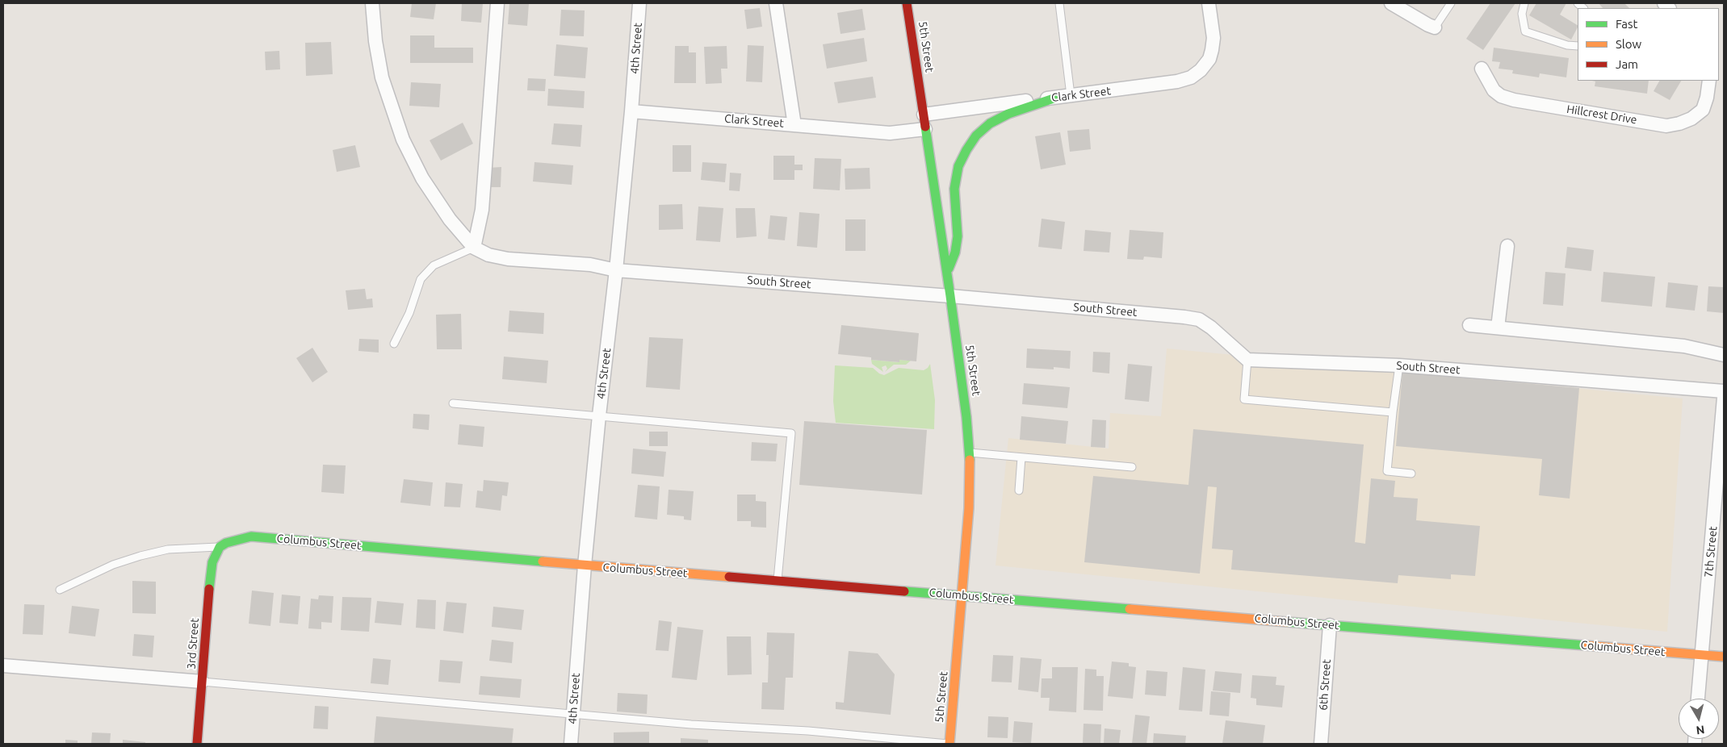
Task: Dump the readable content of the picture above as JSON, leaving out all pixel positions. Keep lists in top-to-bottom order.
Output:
{
  "streets": {
    "street": [
      "5th Street",
      "4th Street",
      "Clark Street",
      "Hillcrest Drive",
      "South Street",
      "Columbus Street",
      "7th Street",
      "3rd Street",
      "6th Street"
    ]
  },
  "crossings": [
    ["5th Street", "Clark Street"],
    ["5th Street", "South Street"],
    ["5th Street", "Columbus Street"],
    ["4th Street", "Clark Street"],
    ["4th Street", "South Street"],
    ["4th Street", "Columbus Street"],
    ["Columbus Street", "7th Street"],
    ["Columbus Street", "3rd Street"],
    ["Columbus Street", "6th Street"]
  ],
  "legend": ["Fast", "Slow", "Jam"],
  "north": "bottom"
}
